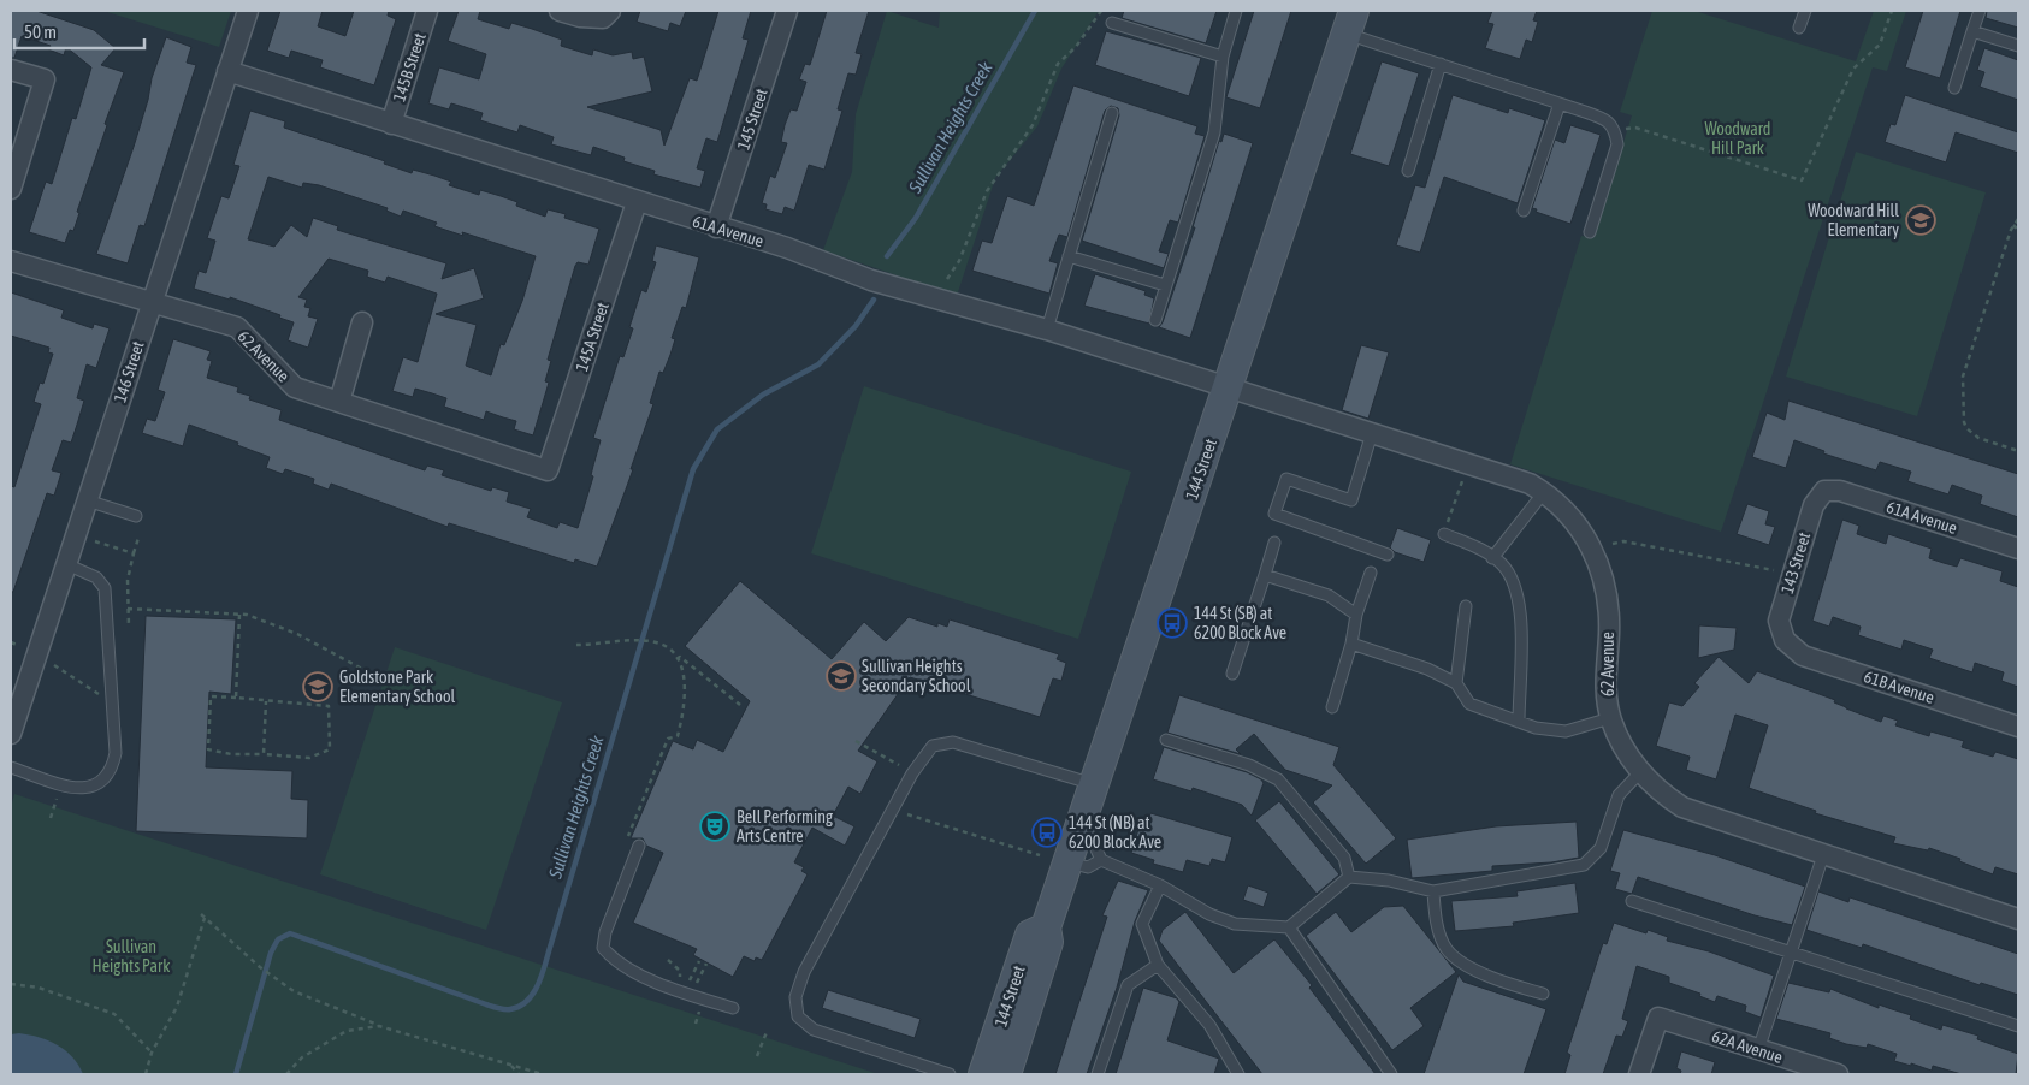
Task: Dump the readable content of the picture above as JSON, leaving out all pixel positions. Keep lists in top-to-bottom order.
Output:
{
  "streets": {
    "main road": ["144 Street"],
    "street": [
      "145B Street",
      "145 Street",
      "61A Avenue",
      "145A Street",
      "62 Avenue",
      "146 Street",
      "143 Street",
      "61B Avenue",
      "62A Avenue"
    ]
  },
  "crossings": [
    ["145B Street", "61A Avenue"],
    ["145 Street", "61A Avenue"],
    ["61A Avenue", "145A Street"],
    ["61A Avenue", "62 Avenue"],
    ["61A Avenue", "146 Street"],
    ["61A Avenue", "144 Street"],
    ["61A Avenue", "143 Street"],
    ["145A Street", "62 Avenue"],
    ["62 Avenue", "146 Street"],
    ["62 Avenue", "144 Street"],
    ["143 Street", "61B Avenue"]
  ],
  "water": ["Sullivan Heights Creek"],
  "parks": ["Woodward Hill Park", "Sullivan Heights Park"],
  "places": {
    "school or university": ["Woodward Hill Elementary", "Sullivan Heights Secondary School", "Goldstone Park Elementary School"],
    "bus stop": ["144 St (SB) at 6200 Block Ave", "144 St (NB) at 6200 Block Ave"],
    "theatre": ["Bell Performing Arts Centre"]
  },
  "scale_bar": "50 m"
}
